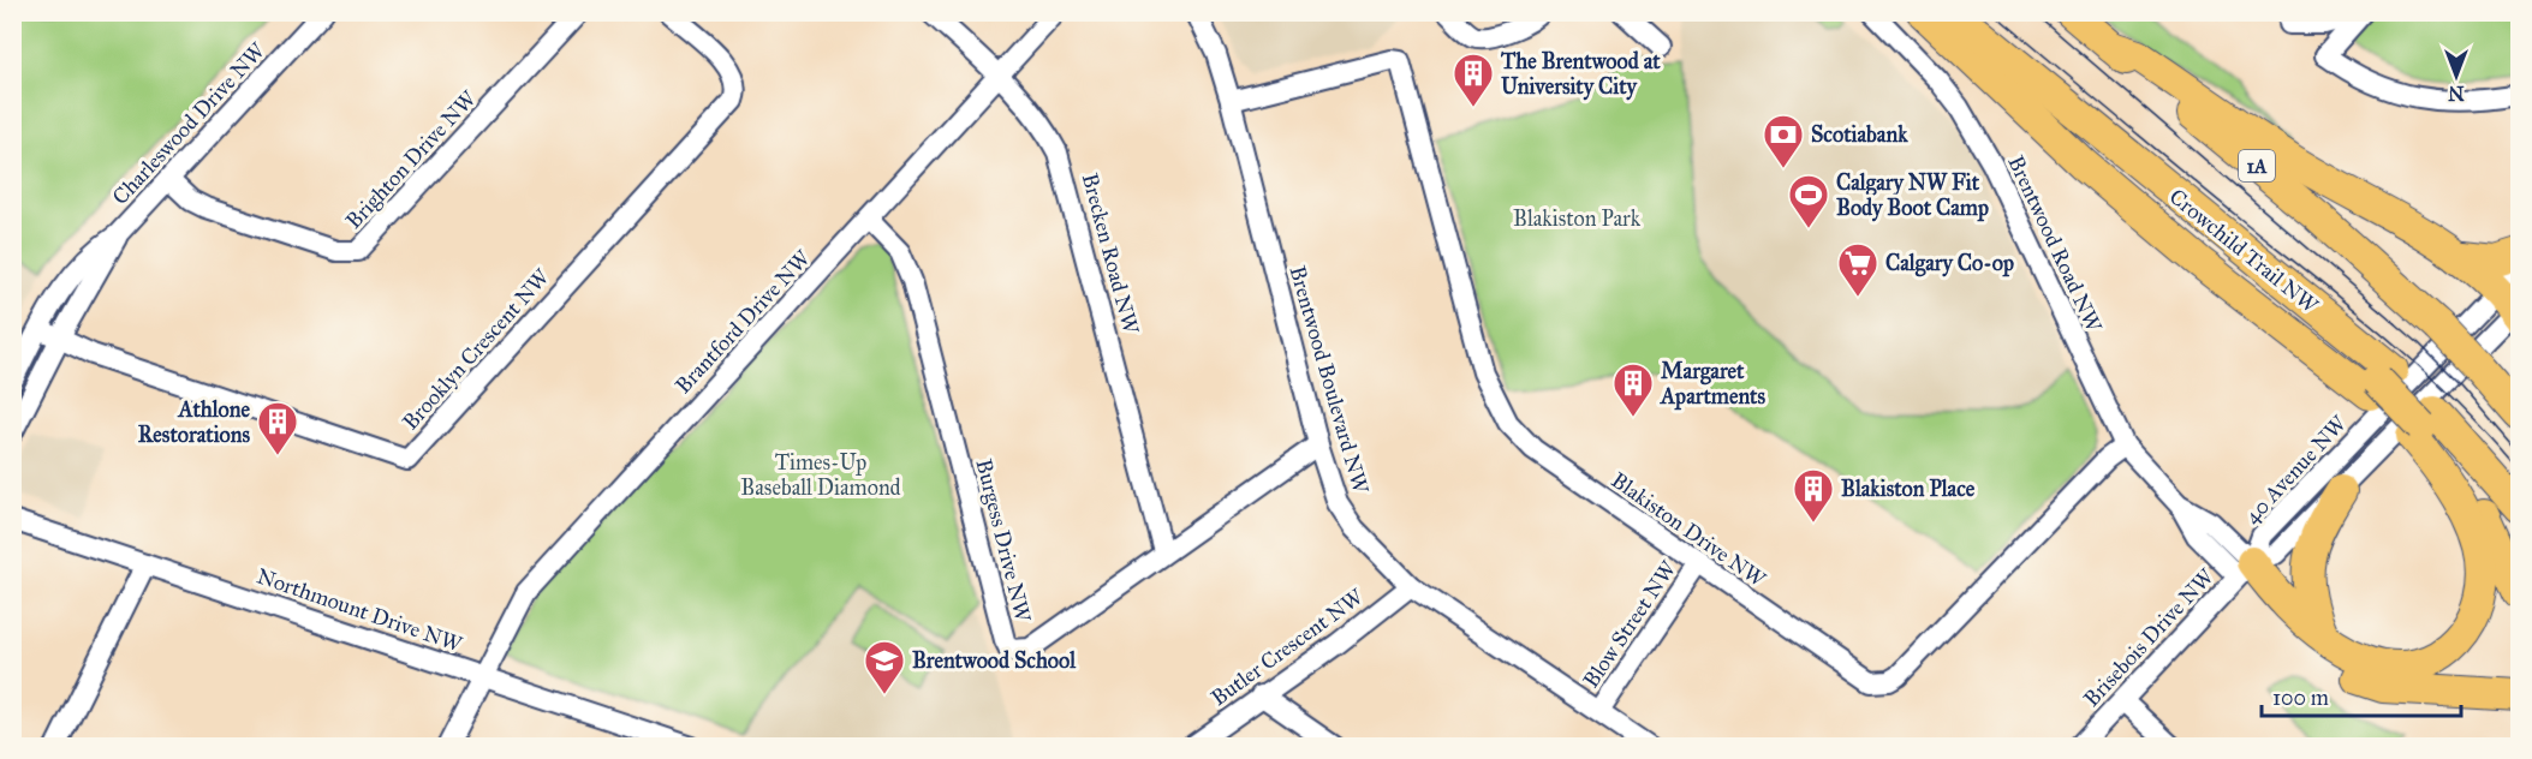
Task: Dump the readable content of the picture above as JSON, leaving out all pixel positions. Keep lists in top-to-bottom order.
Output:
{
  "streets": {
    "highway": ["1A", "Crowchild Trail NW"],
    "street": [
      "Charleswood Drive NW",
      "Brighton Drive NW",
      "Brentwood Road NW",
      "Brecken Road NW",
      "Brantford Drive NW",
      "Brooklyn Crescent NW",
      "Brentwood Boulevard NW",
      "40 Avenue NW",
      "Blakiston Drive NW",
      "Burgess Drive NW",
      "Northmount Drive NW",
      "Blow Street NW",
      "Brisebois Drive NW",
      "Butler Crescent NW"
    ]
  },
  "crossings": [
    ["Charleswood Drive NW", "Brighton Drive NW"],
    ["Charleswood Drive NW", "Brooklyn Crescent NW"],
    ["Brentwood Road NW", "40 Avenue NW"],
    ["Brentwood Road NW", "Blakiston Drive NW"],
    ["Brentwood Road NW", "Brisebois Drive NW"],
    ["Brecken Road NW", "Brantford Drive NW"],
    ["Brecken Road NW", "Burgess Drive NW"],
    ["Brantford Drive NW", "Burgess Drive NW"],
    ["Brantford Drive NW", "Northmount Drive NW"],
    ["Brentwood Boulevard NW", "Blakiston Drive NW"],
    ["Brentwood Boulevard NW", "Burgess Drive NW"],
    ["Brentwood Boulevard NW", "Blow Street NW"],
    ["Brentwood Boulevard NW", "Butler Crescent NW"],
    ["40 Avenue NW", "Brisebois Drive NW"],
    ["Blakiston Drive NW", "Blow Street NW"]
  ],
  "parks": ["Blakiston Park", "Times-Up Baseball Diamond"],
  "places": {
    "building": [
      "The Brentwood at University City",
      "Margaret Apartments",
      "Athlone Restorations",
      "Blakiston Place"
    ],
    "bank": ["Scotiabank"],
    "sports": ["Calgary NW Fit Body Boot Camp"],
    "supermarket": ["Calgary Co-op"],
    "school or university": ["Brentwood School"]
  },
  "scale_bar": "100 m",
  "north": "bottom"
}
